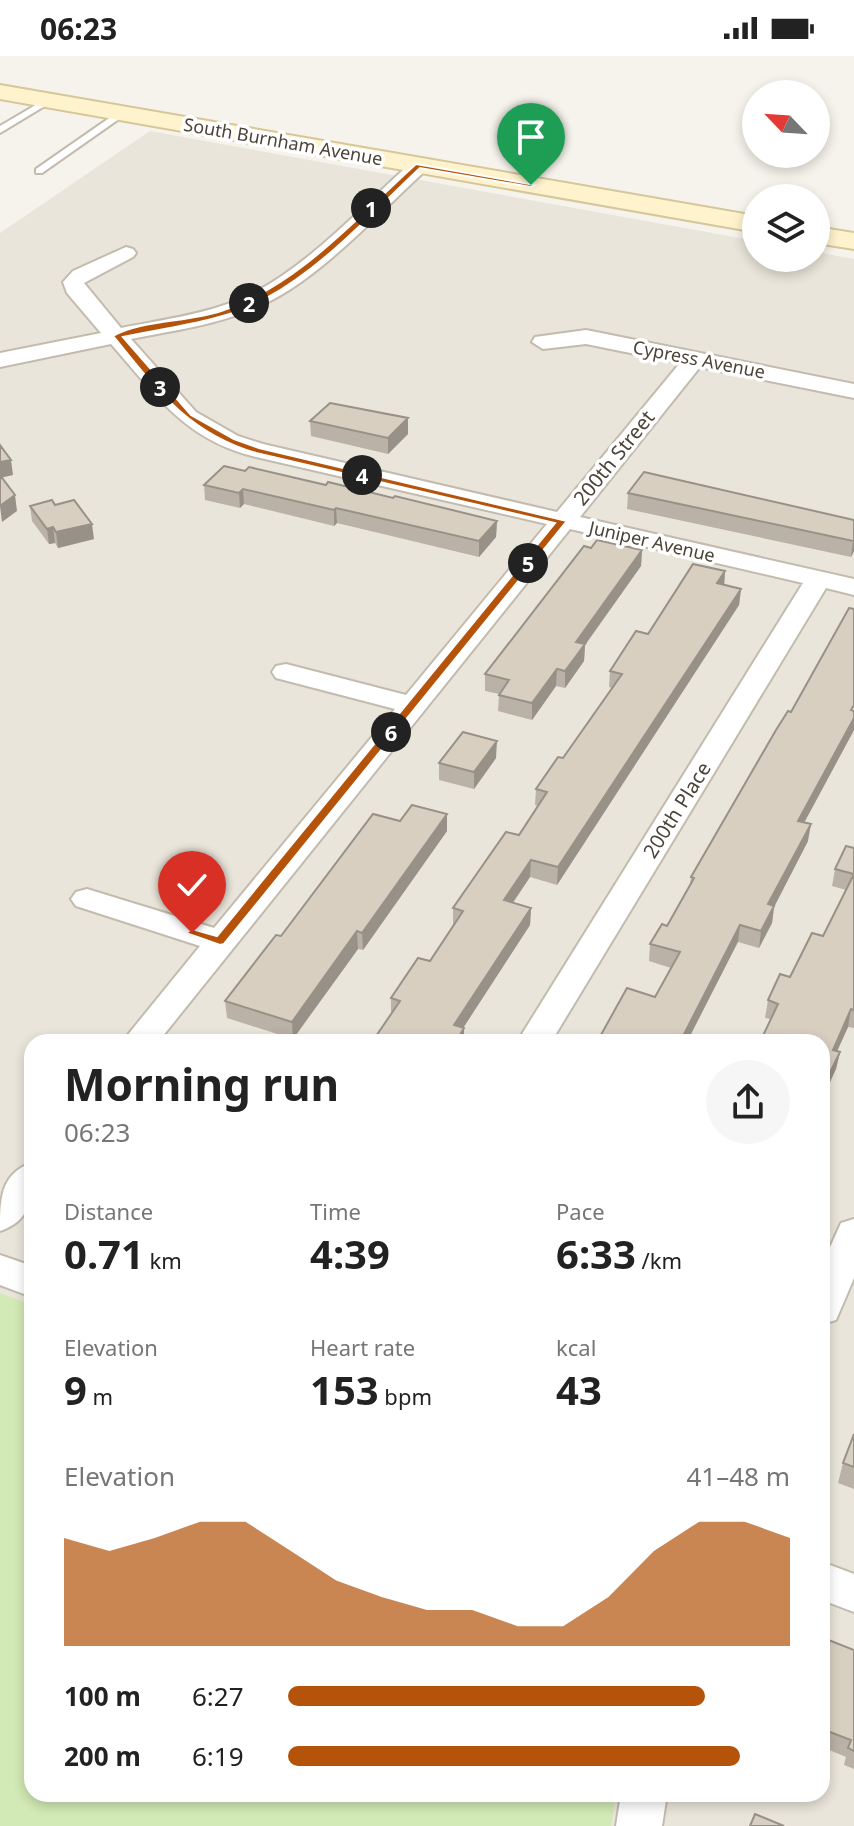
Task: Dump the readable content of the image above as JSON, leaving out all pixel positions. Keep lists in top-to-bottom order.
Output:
{
  "streets": {
    "main road": ["South Burnham Avenue"],
    "street": [
      "Cypress Avenue",
      "200th Street",
      "Juniper Avenue",
      "200th Place"
    ]
  },
  "crossings": [
    ["Cypress Avenue", "200th Street"],
    ["200th Street", "Juniper Avenue"],
    ["Juniper Avenue", "200th Place"]
  ],
  "north": "top left",
  "page": {
    "status": "06:23",
    "pins": [
      "1",
      "2",
      "3",
      "4",
      "5",
      "6"
    ],
    "heading": ["Morning run", "06:23"],
    "stats": [
      ["Distance", "0.71 km"],
      ["Time", "4:39"],
      ["Pace", "6:33 /km"],
      ["Elevation", "9 m"],
      ["Heart rate", "153 bpm"],
      ["kcal", "43"]
    ],
    "chart": ["Elevation", "41–48 m"],
    "list": [
      {
        "name": "100 m",
        "note": "6:27"
      },
      {
        "name": "200 m",
        "note": "6:19"
      }
    ]
  }
}
